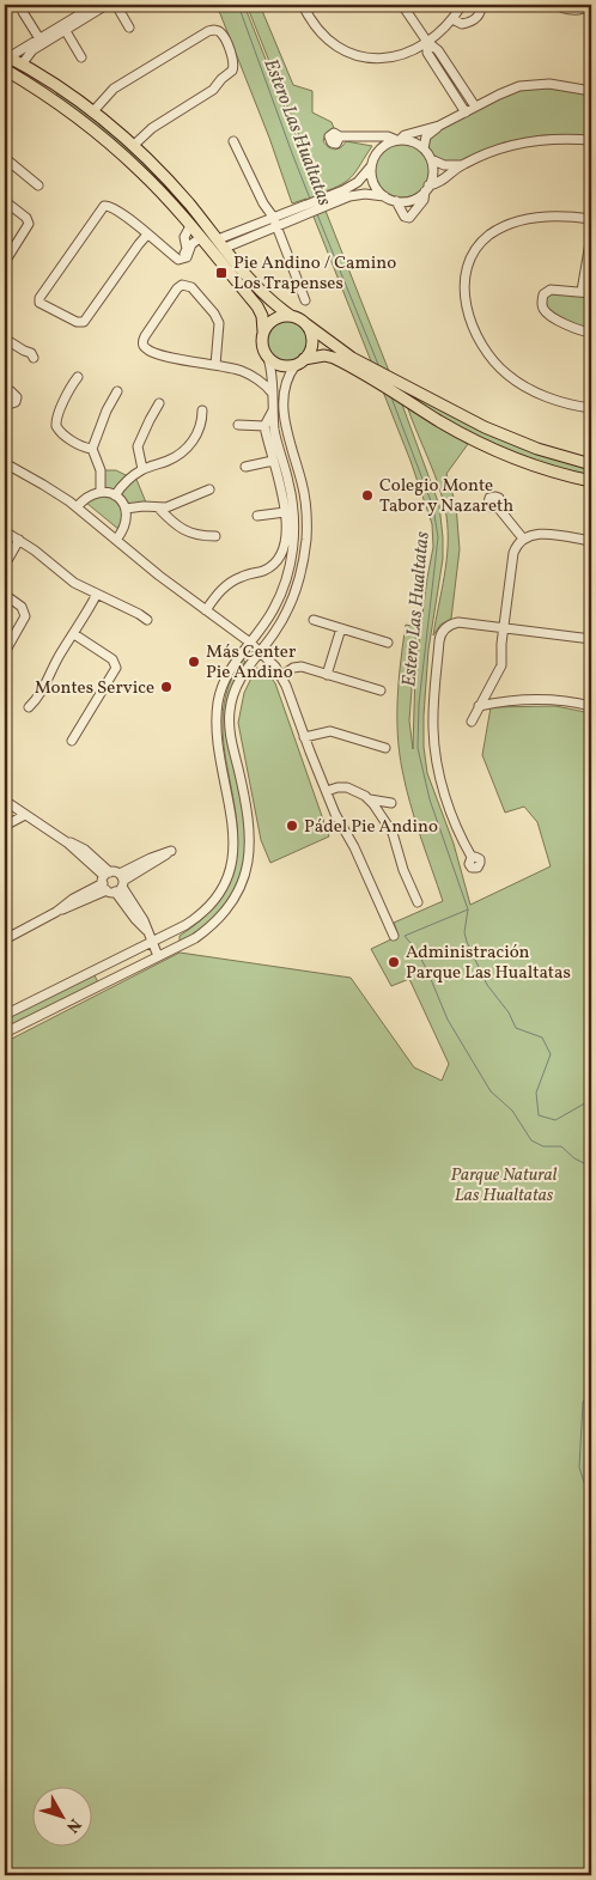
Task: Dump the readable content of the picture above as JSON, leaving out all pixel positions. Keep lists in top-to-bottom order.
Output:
{
  "water": ["Estero Las Hualtatas"],
  "parks": ["Parque Natural Las Hualtatas"],
  "places": {
    "transit": ["Pie Andino / Camino Los Trapenses"],
    "other": [
      "Colegio Monte Tabor y Nazareth",
      "Más Center Pie Andino",
      "Montes Service",
      "Pádel Pie Andino",
      "Administración Parque Las Hualtatas"
    ]
  },
  "north": "bottom right"
}
